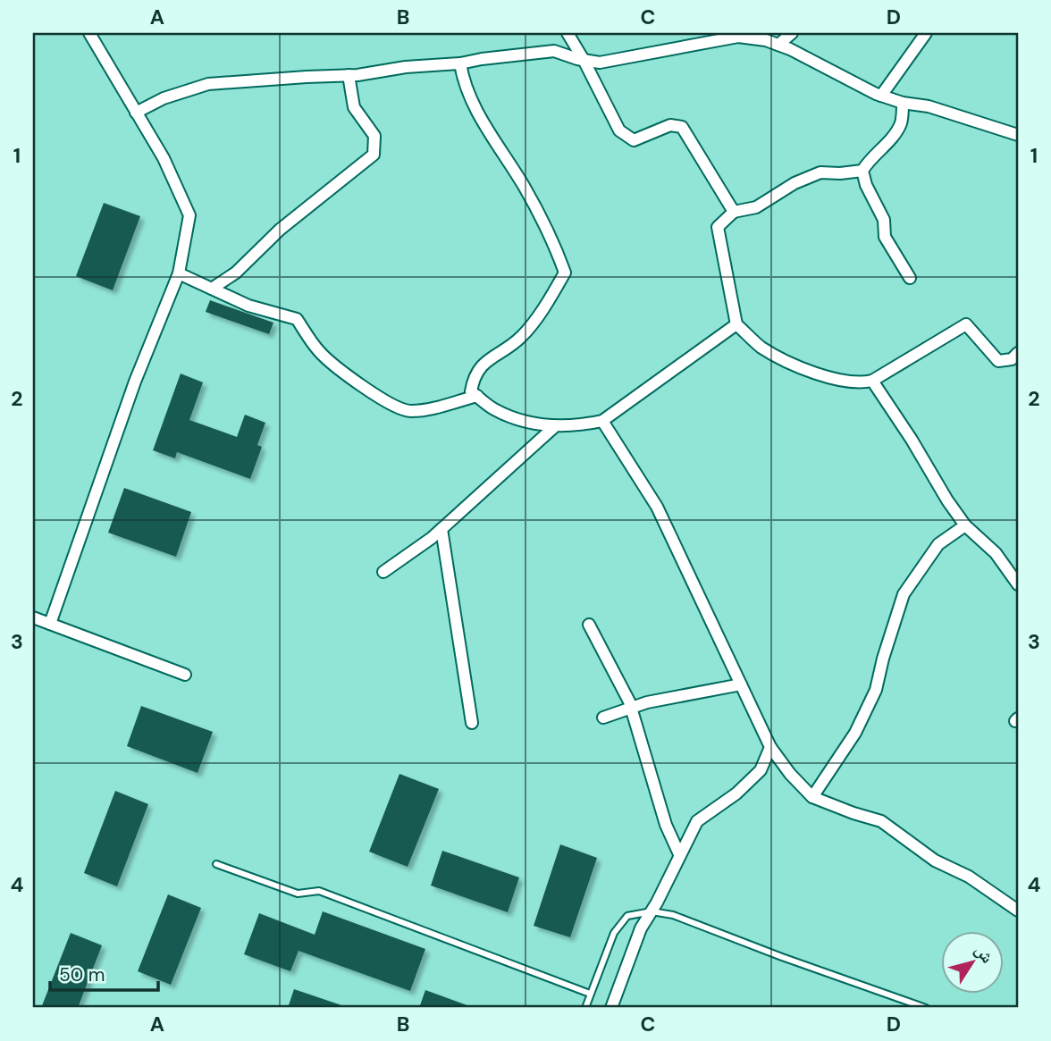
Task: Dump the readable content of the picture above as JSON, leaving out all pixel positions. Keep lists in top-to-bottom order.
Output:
{
  "scale_bar": "50 m",
  "north": "top right",
  "grid": {
    "columns": [
      "A",
      "B",
      "C",
      "D"
    ],
    "rows": [
      "1",
      "2",
      "3",
      "4"
    ]
  }
}
